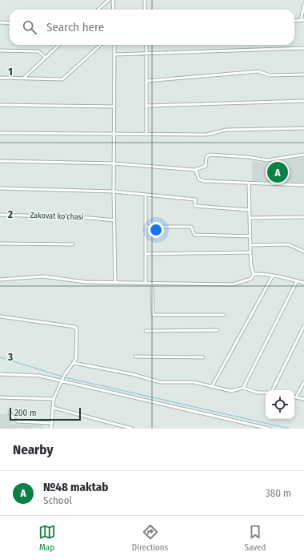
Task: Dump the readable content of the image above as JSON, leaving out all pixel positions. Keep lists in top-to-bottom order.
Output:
{
  "streets": {
    "street": ["Zakovat ko'chasi"]
  },
  "scale_bar": "200 m",
  "page": {
    "search": "Search here",
    "pins": "A",
    "scale": "200 m",
    "heading": "Nearby",
    "list": [
      {
        "mark": "A",
        "name": "№48 maktab",
        "note": "School",
        "value": "380 m"
      }
    ],
    "nav": ["Map", "Directions", "Saved"]
  },
  "grid": {
    "rows": ["1", "2", "3"]
  }
}
